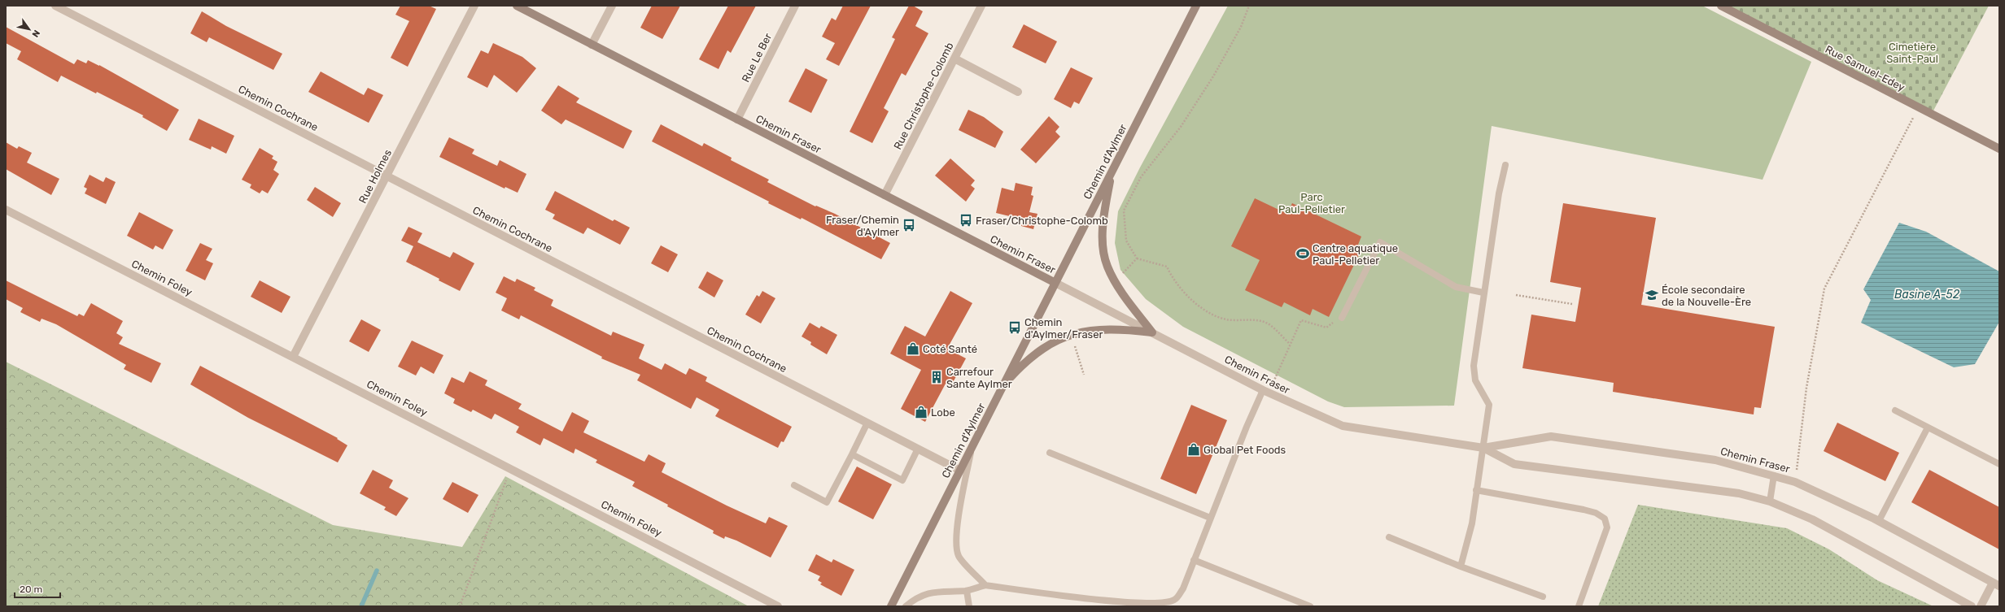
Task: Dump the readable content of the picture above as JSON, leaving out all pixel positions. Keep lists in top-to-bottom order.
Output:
{
  "streets": {
    "main road": ["Rue Samuel-Edey", "Chemin Fraser", "Chemin d'Aylmer"],
    "street": [
      "Rue Le Ber",
      "Rue Christophe-Colomb",
      "Chemin Cochrane",
      "Rue Holmes",
      "Chemin Foley"
    ]
  },
  "crossings": [
    ["Rue Le Ber", "Chemin Fraser"],
    ["Rue Christophe-Colomb", "Chemin Fraser"],
    ["Chemin Cochrane", "Chemin d'Aylmer"],
    ["Chemin Cochrane", "Rue Holmes"],
    ["Chemin Fraser", "Chemin d'Aylmer"],
    ["Rue Holmes", "Chemin Foley"]
  ],
  "water": ["Basine A-52"],
  "parks": ["Cimetière Saint-Paul", "Parc Paul-Pelletier"],
  "places": {
    "bus stop": ["Fraser/Christophe-Colomb", "Fraser/Chemin d'Aylmer", "Chemin d'Aylmer/Fraser"],
    "sports": ["Centre aquatique Paul-Pelletier"],
    "school or university": ["École secondaire de la Nouvelle-Ère"],
    "shop": ["Coté Santé", "Lobe", "Global Pet Foods"],
    "building": ["Carrefour Sante Aylmer"]
  },
  "scale_bar": "20 m",
  "north": "bottom right"
}
